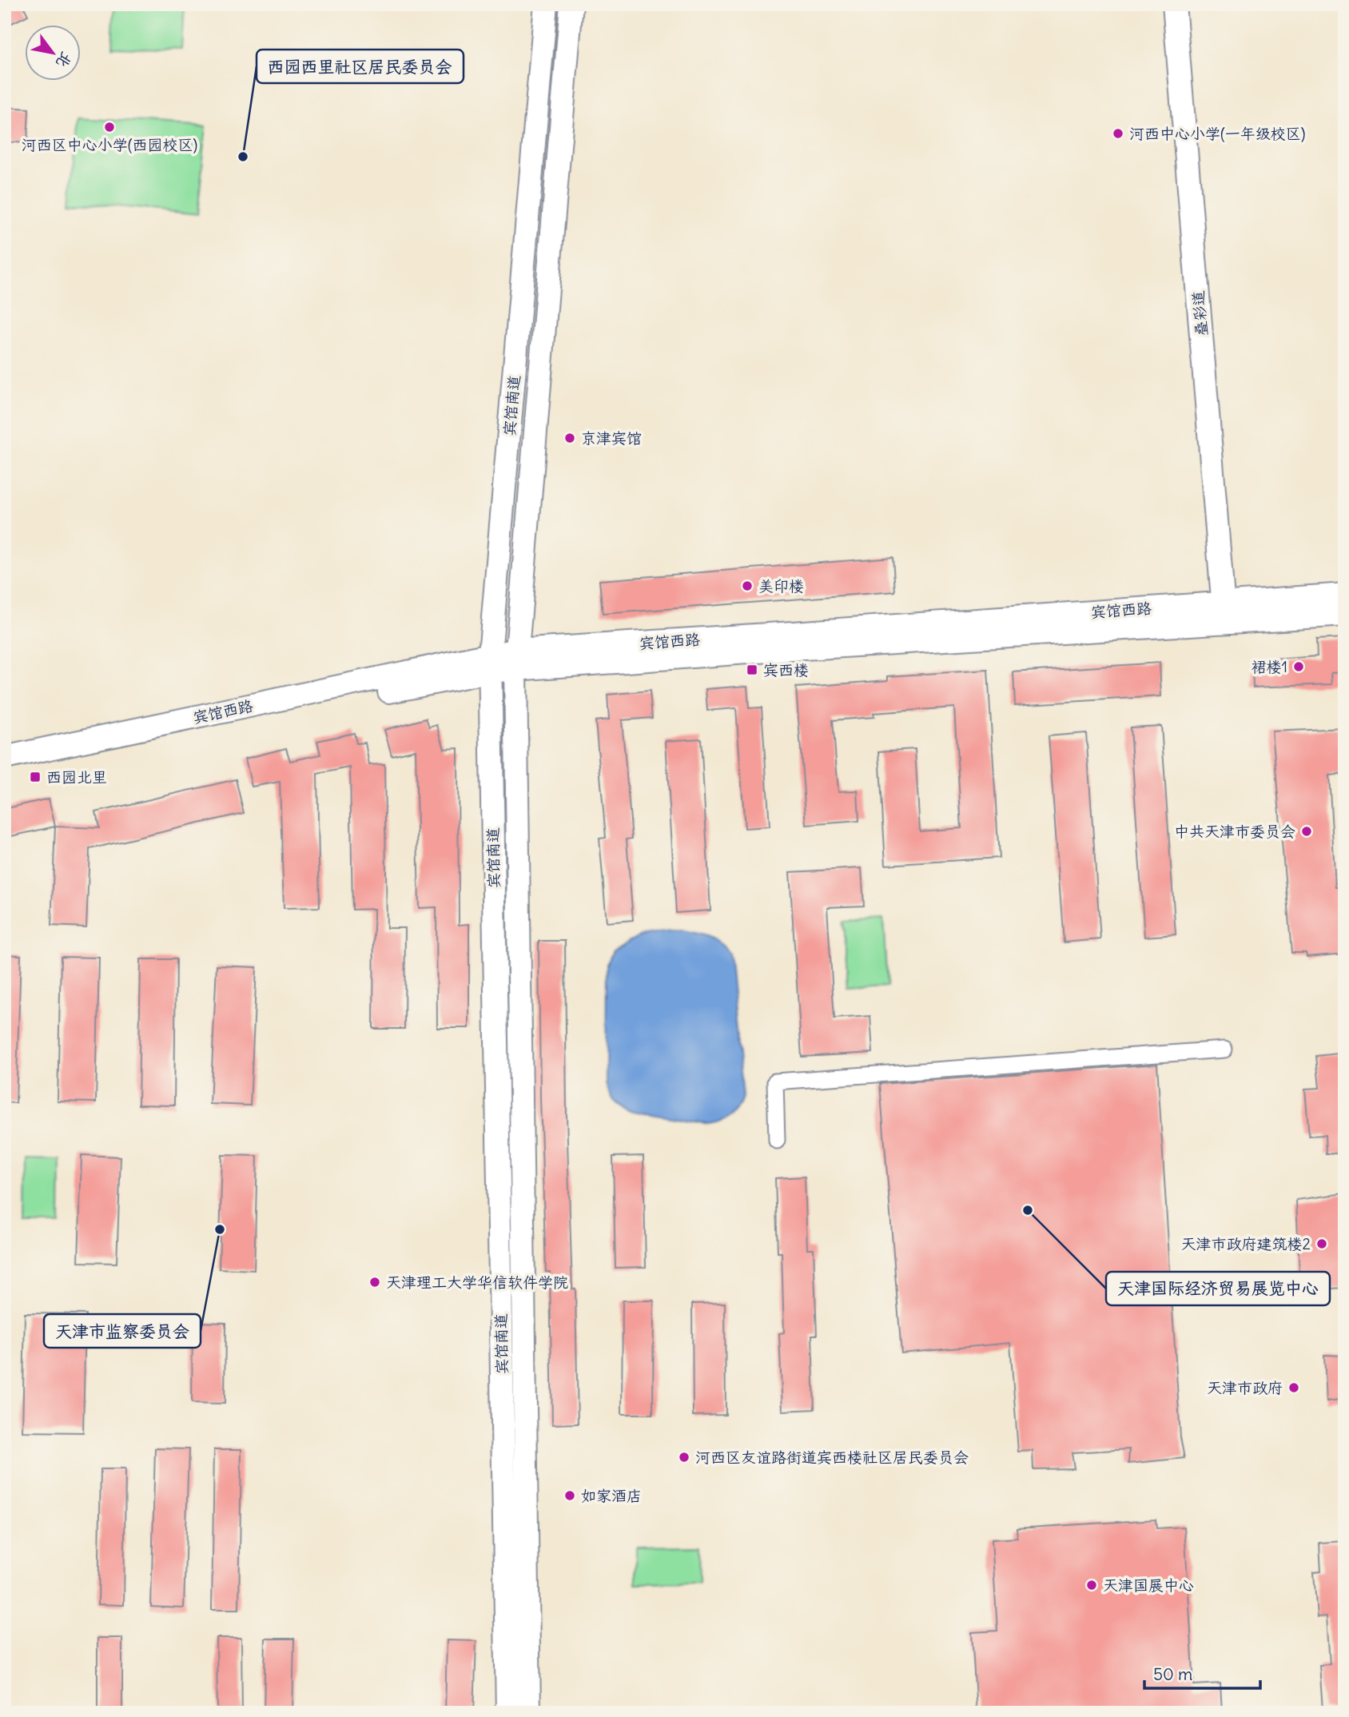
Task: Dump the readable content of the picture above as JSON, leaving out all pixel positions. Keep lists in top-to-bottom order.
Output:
{
  "streets": {
    "main road": ["叠彩道", "宾馆南道", "宾馆西路"]
  },
  "crossings": [
    ["叠彩道", "宾馆西路"],
    ["宾馆南道", "宾馆西路"]
  ],
  "places": {
    "other": [
      "河西区中心小学(西园校区)",
      "河西中心小学(一年级校区)",
      "西园西里社区居民委员会",
      "京津宾馆",
      "美印楼",
      "裙楼1",
      "中共天津市委员会",
      "天津国际经济贸易展览中心",
      "天津市监察委员会",
      "天津市政府建筑楼2",
      "天津理工大学华信软件学院",
      "天津市政府",
      "河西区友谊路街道宾西楼社区居民委员会",
      "如家酒店",
      "天津国展中心"
    ],
    "transit": ["宾西楼", "西园北里"]
  },
  "scale_bar": "50 m",
  "north": "bottom right"
}
